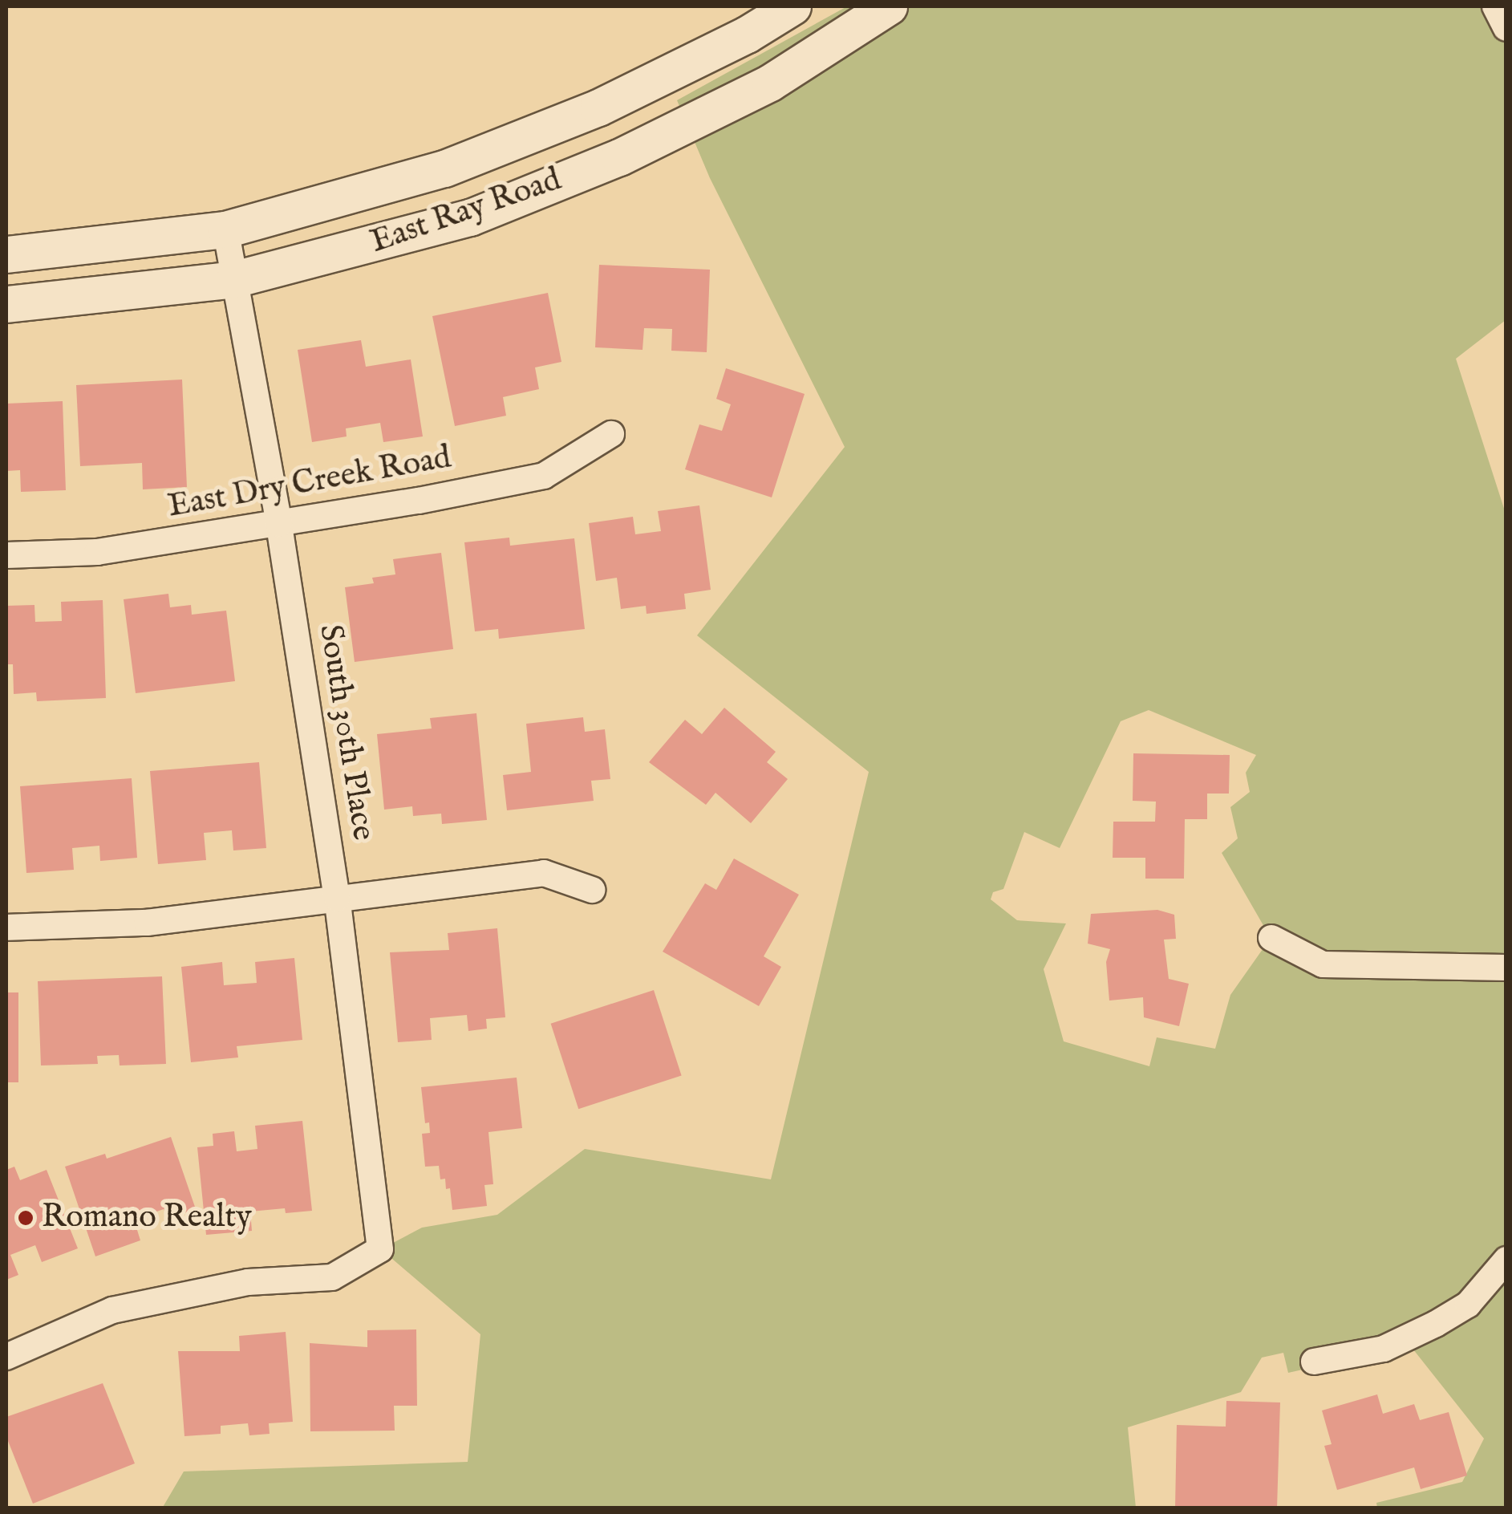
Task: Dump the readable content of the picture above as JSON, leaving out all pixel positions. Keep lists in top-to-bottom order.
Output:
{
  "streets": {
    "main road": ["East Ray Road"],
    "street": ["East Dry Creek Road", "South 30th Place"]
  },
  "crossings": [
    ["East Ray Road", "South 30th Place"],
    ["East Dry Creek Road", "South 30th Place"]
  ],
  "places": ["Romano Realty"]
}
